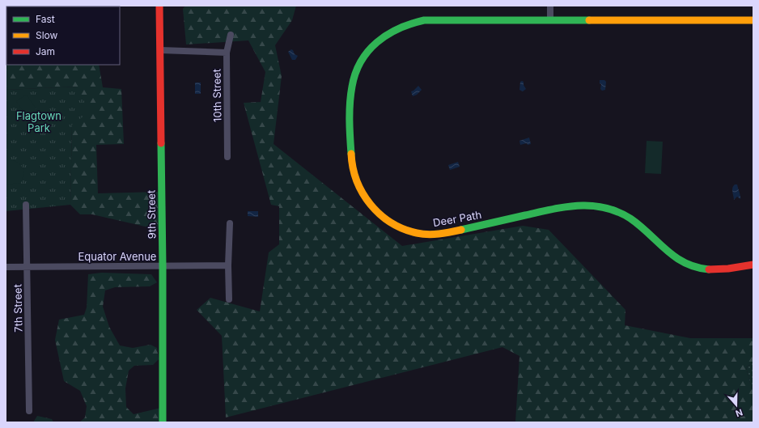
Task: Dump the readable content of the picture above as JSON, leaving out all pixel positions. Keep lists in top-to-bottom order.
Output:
{
  "streets": {
    "street": [
      "10th Street",
      "9th Street",
      "Deer Path",
      "Equator Avenue",
      "7th Street"
    ]
  },
  "crossings": [
    ["9th Street", "Equator Avenue"],
    ["Equator Avenue", "7th Street"]
  ],
  "parks": ["Flagtown Park"],
  "legend": ["Fast", "Slow", "Jam"],
  "north": "bottom"
}
